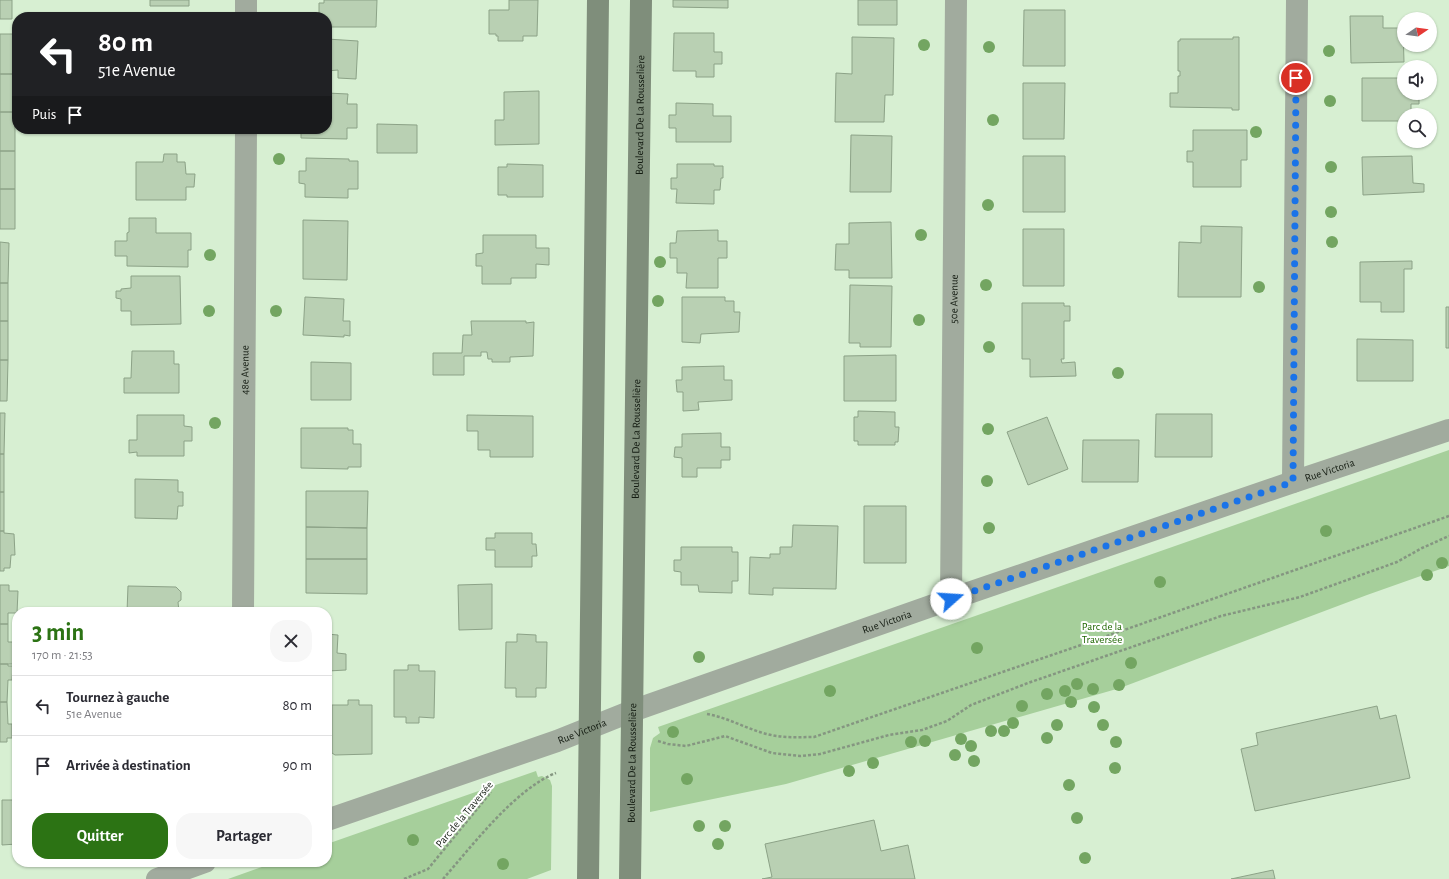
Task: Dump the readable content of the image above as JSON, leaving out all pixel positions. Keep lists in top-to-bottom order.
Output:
{
  "streets": {
    "street": [
      "Boulevard De La Rousselière",
      "50e Avenue",
      "48e Avenue",
      "Rue Victoria"
    ],
    "path": ["Parc de la Traversée"]
  },
  "crossings": [
    ["Boulevard De La Rousselière", "Rue Victoria"],
    ["50e Avenue", "Rue Victoria"]
  ],
  "parks": ["Parc de la Traversée"],
  "north": "right",
  "page": {
    "turn": ["80 m", "51e Avenue"],
    "then": "Puis",
    "heading": ["3 min", "170 m · 21:53"],
    "list": [
      {
        "name": "Tournez à gauche",
        "note": "51e Avenue",
        "value": "80 m"
      },
      {
        "name": "Arrivée à destination",
        "value": "90 m"
      }
    ],
    "buttons": ["Quitter", "Partager"]
  }
}
